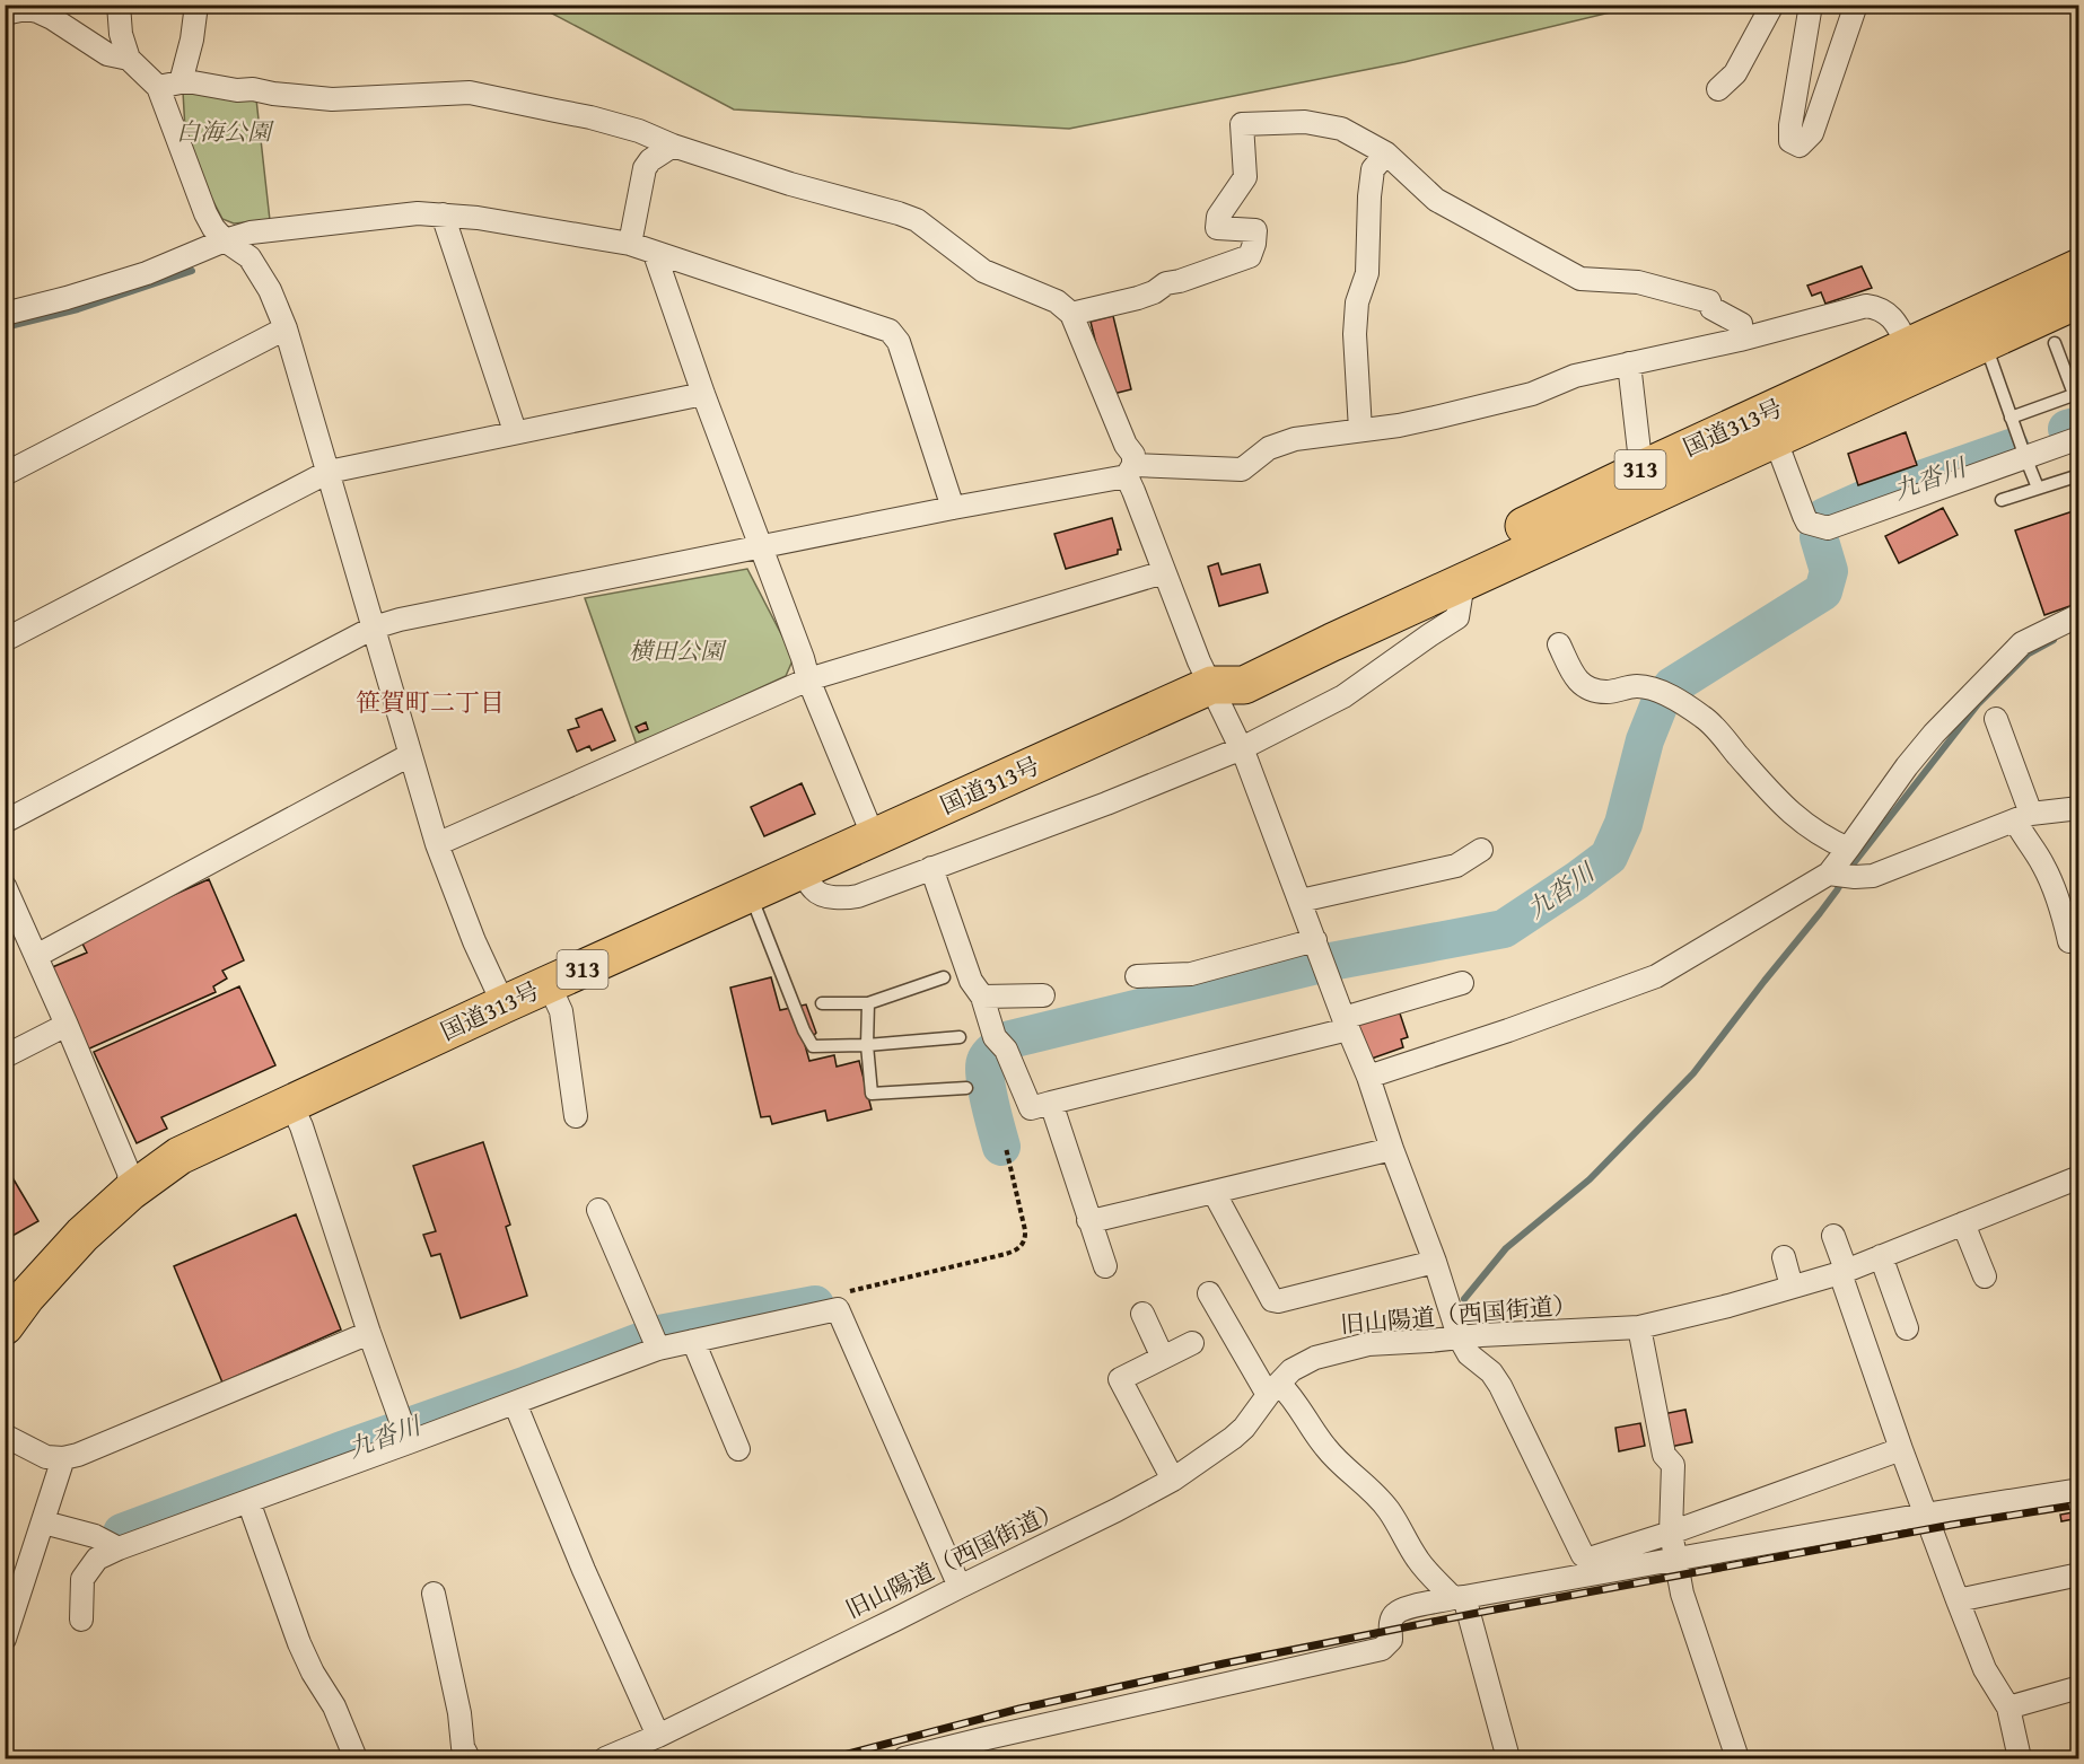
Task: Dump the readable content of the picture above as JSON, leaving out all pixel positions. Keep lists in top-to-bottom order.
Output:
{
  "streets": {
    "highway": ["国道313号", "313"],
    "street": ["旧山陽道（西国街道）"]
  },
  "districts": ["笹賀町二丁目"],
  "water": ["九沓川"],
  "parks": ["白海公園", "横田公園"]
}
